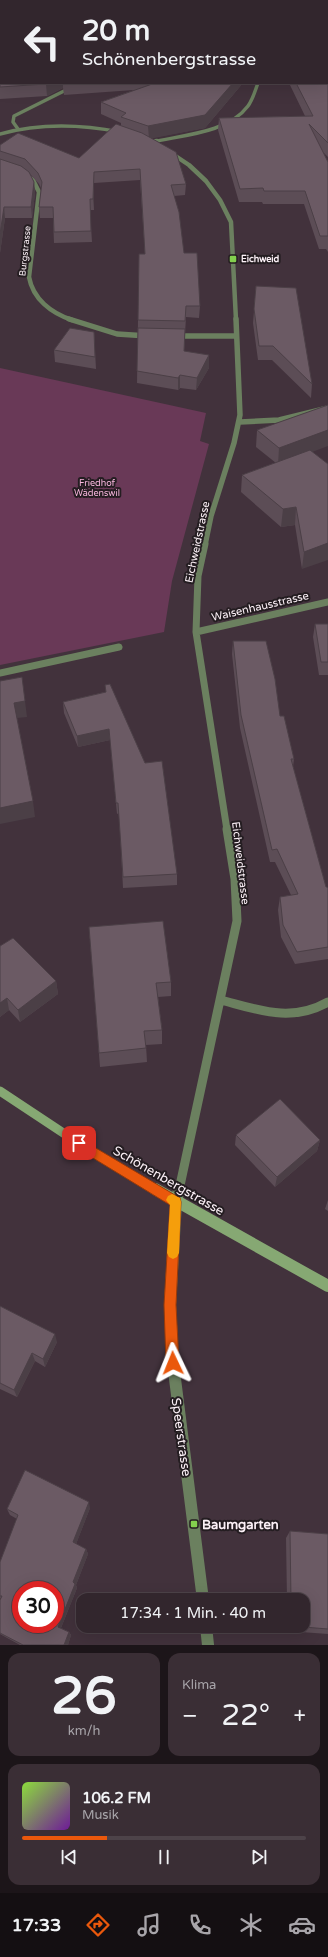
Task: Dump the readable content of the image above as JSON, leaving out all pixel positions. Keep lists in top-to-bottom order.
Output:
{
  "streets": {
    "street": [
      "Burgstrasse",
      "Eichweidstrasse",
      "Waisenhausstrasse",
      "Schönenbergstrasse",
      "Speerstrasse"
    ]
  },
  "crossings": [
    ["Eichweidstrasse", "Waisenhausstrasse"],
    ["Eichweidstrasse", "Schönenbergstrasse"],
    ["Eichweidstrasse", "Speerstrasse"],
    ["Schönenbergstrasse", "Speerstrasse"]
  ],
  "parks": ["Friedhof Wädenswil"],
  "places": {
    "transit": ["Eichweid", "Baumgarten"]
  },
  "page": {
    "turn": ["20 m", "Schönenbergstrasse"],
    "limit": "30",
    "trip": "17:34 · 1 Min. · 40 m",
    "tile": [
      ["26", "km/h"],
      "Klima"
    ],
    "heat": ["−", "22°", "+"],
    "song": ["106.2 FM", "Musik"],
    "tabs": "17:33"
  }
}
